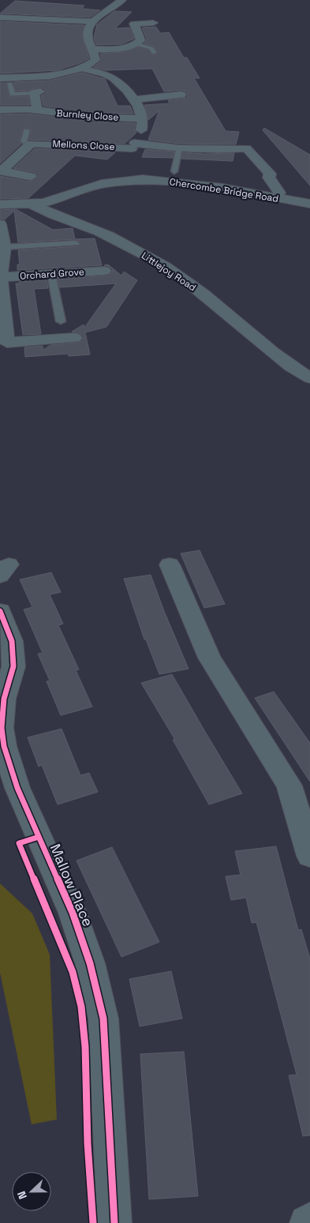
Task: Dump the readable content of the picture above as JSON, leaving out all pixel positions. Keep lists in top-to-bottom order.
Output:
{
  "streets": {
    "street": [
      "Burnley Close",
      "Mellons Close",
      "Chercombe Bridge Road",
      "Littlejoy Road",
      "Orchard Grove",
      "Mallow Place"
    ]
  },
  "crossings": [
    ["Chercombe Bridge Road", "Littlejoy Road"]
  ],
  "north": "left"
}
